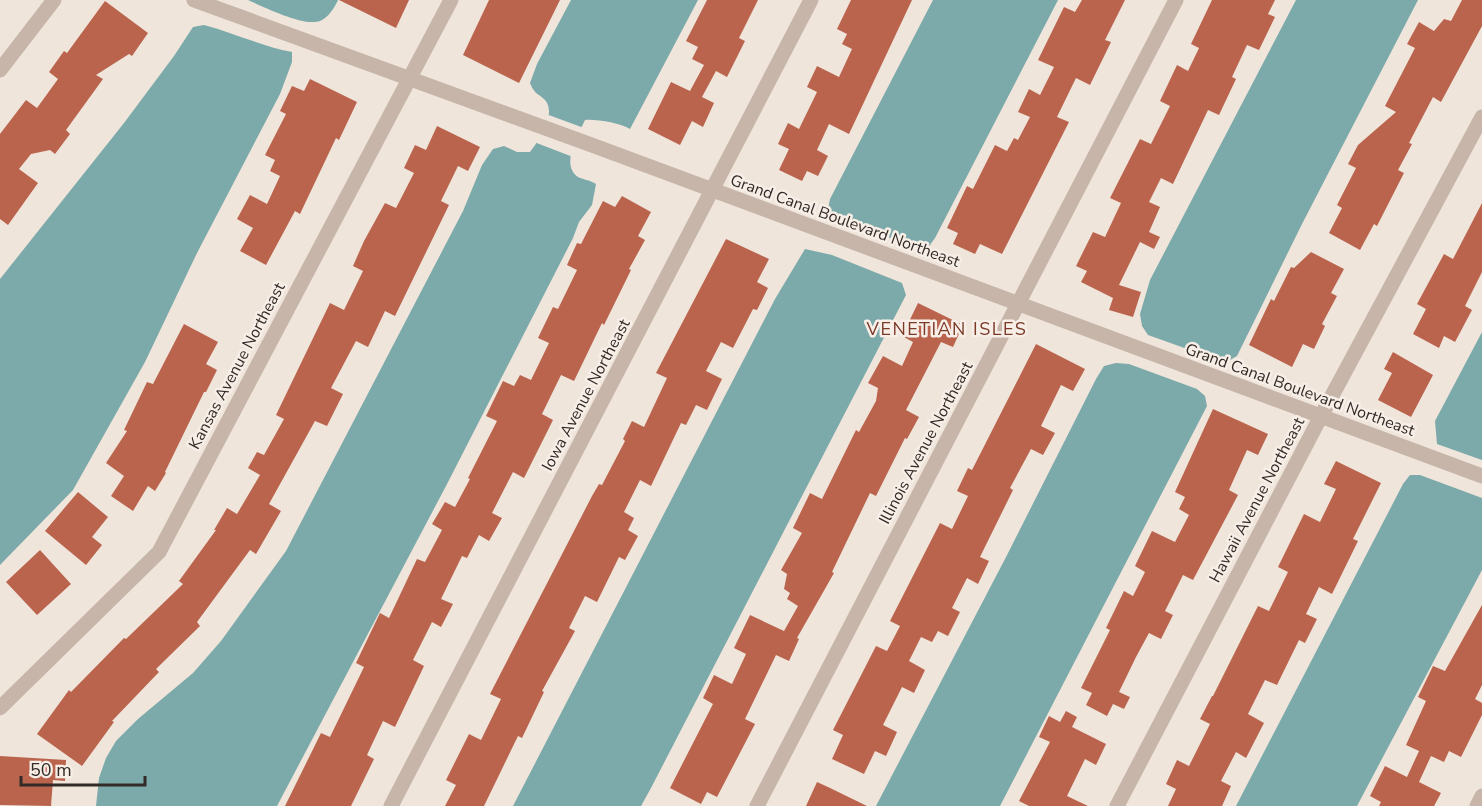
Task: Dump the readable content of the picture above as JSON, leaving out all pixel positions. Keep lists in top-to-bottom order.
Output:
{
  "streets": {
    "street": [
      "Grand Canal Boulevard Northeast",
      "Kansas Avenue Northeast",
      "Iowa Avenue Northeast",
      "Illinois Avenue Northeast",
      "Hawaii Avenue Northeast"
    ]
  },
  "crossings": [
    ["Grand Canal Boulevard Northeast", "Kansas Avenue Northeast"],
    ["Grand Canal Boulevard Northeast", "Iowa Avenue Northeast"],
    ["Grand Canal Boulevard Northeast", "Illinois Avenue Northeast"],
    ["Grand Canal Boulevard Northeast", "Hawaii Avenue Northeast"]
  ],
  "districts": ["VENETIAN ISLES"],
  "scale_bar": "50 m"
}
